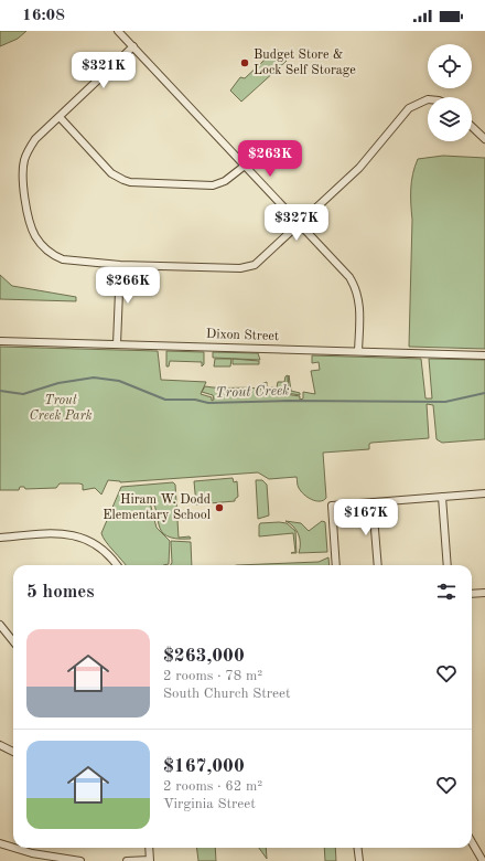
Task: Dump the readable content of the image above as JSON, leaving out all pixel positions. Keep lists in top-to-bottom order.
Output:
{
  "streets": {
    "street": ["Dixon Street"]
  },
  "water": ["Trout Creek"],
  "parks": ["Trout Creek Park"],
  "places": ["Budget Store & Lock Self Storage", "Hiram W. Dodd Elementary School"],
  "page": {
    "status": "16:08",
    "price": [
      "$321K",
      "$263K",
      "$327K",
      "$266K",
      "$167K"
    ],
    "heading": "5 homes",
    "list": [
      {
        "name": "$263,000",
        "note": "2 rooms · 78 m² · South Church Street"
      },
      {
        "name": "$167,000",
        "note": "2 rooms · 62 m² · Virginia Street"
      }
    ]
  }
}
